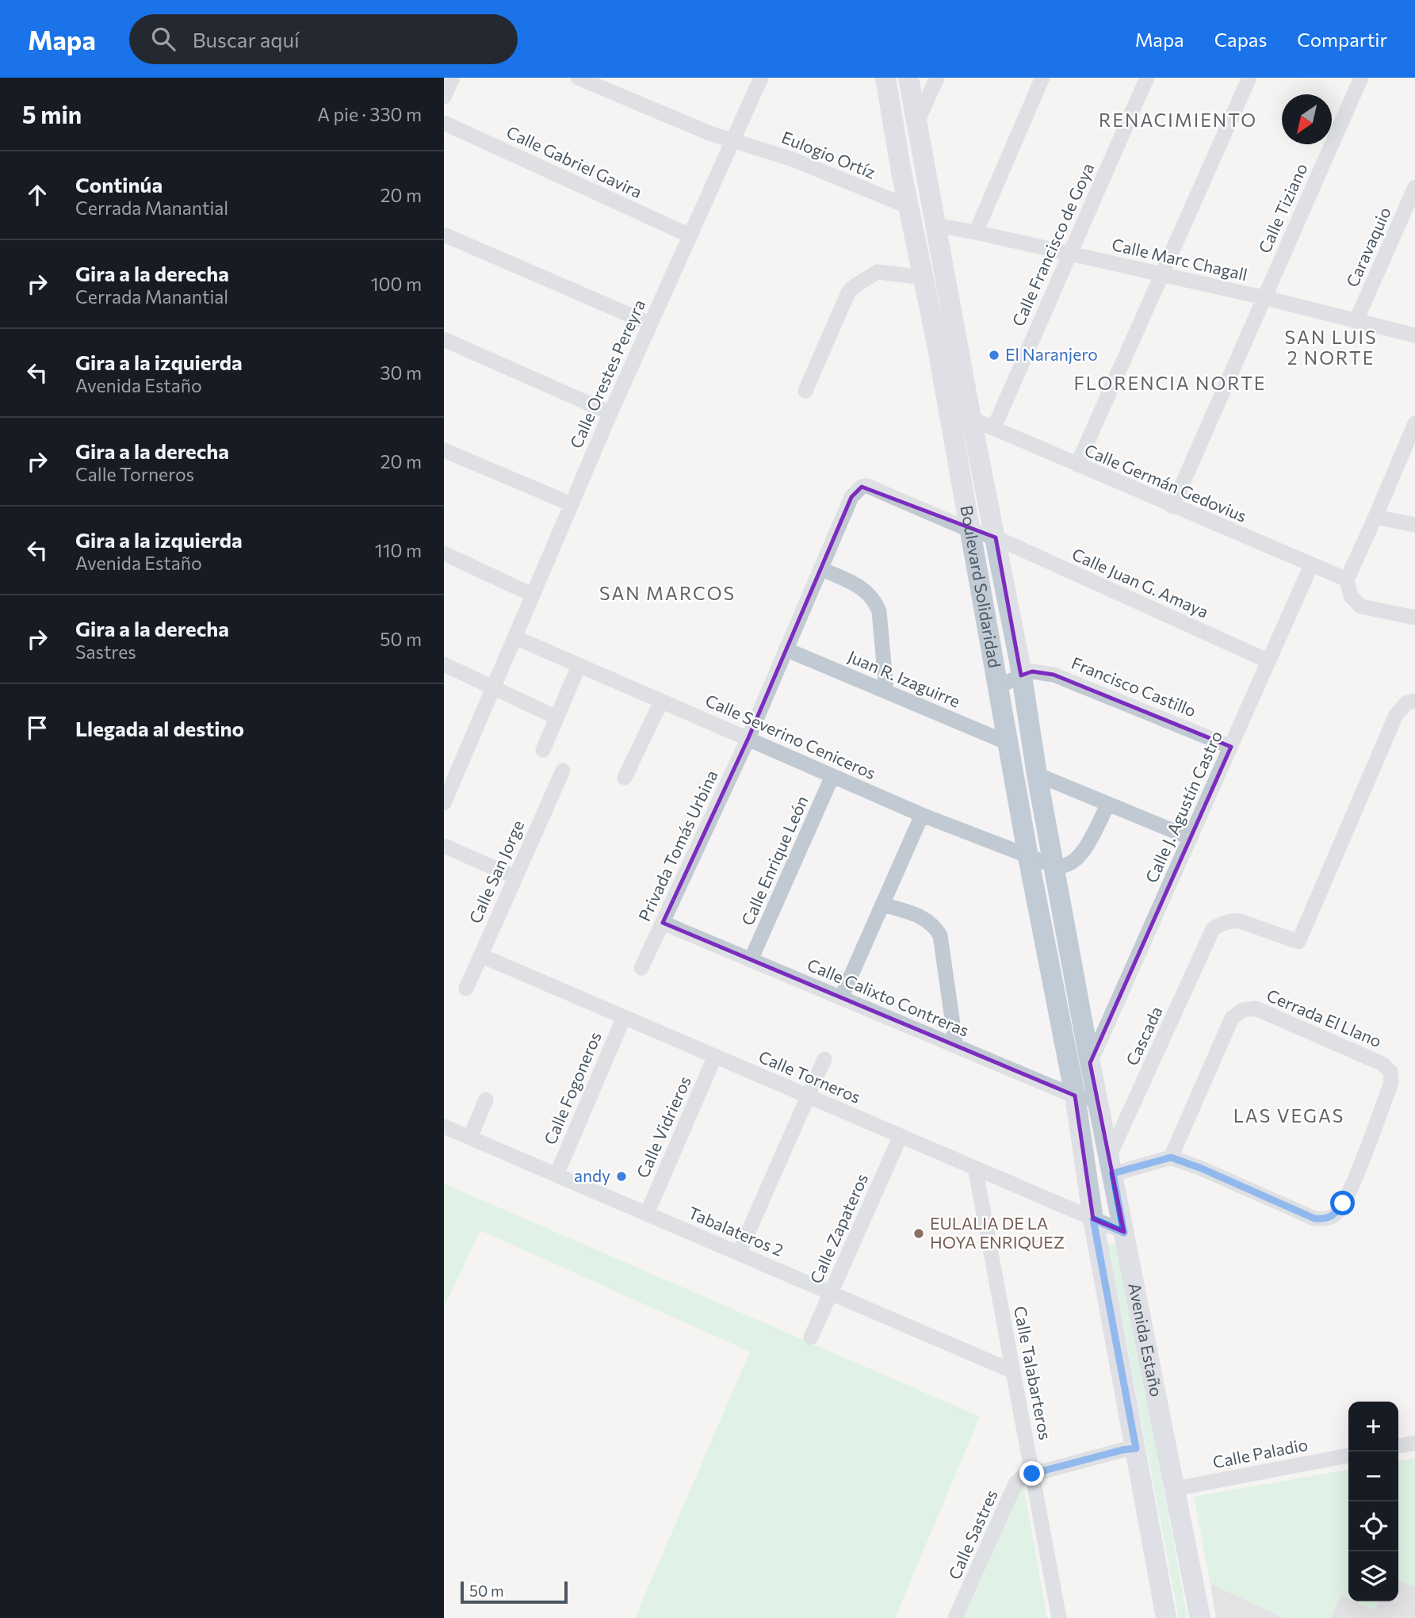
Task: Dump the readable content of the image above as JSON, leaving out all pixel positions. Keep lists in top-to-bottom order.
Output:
{
  "streets": {
    "main road": ["Boulevard Solidaridad", "Avenida Estaño"],
    "street": [
      "Eulogio Ortíz",
      "Calle Gabriel Gavira",
      "Calle Tiziano",
      "Calle Francisco de Goya",
      "Caravaquio",
      "Calle Marc Chagall",
      "Calle Orestes Pereyra",
      "Calle Germán Gedovius",
      "Calle Juan G. Amaya",
      "Juan R. Izaguirre",
      "Francisco Castillo",
      "Calle Severino Ceniceros",
      "Calle J. Agustín Castro",
      "Privada Tomás Urbina",
      "Calle Enrique León",
      "Calle San Jorge",
      "Calle Calixto Contreras",
      "Cerrada El Llano",
      "Cascada",
      "Calle Torneros",
      "Calle Fogoneros",
      "Calle Vidrieros",
      "Calle Zapateros",
      "Tabalateros 2",
      "Calle Talabarteros",
      "Calle Paladio",
      "Calle Sastres"
    ]
  },
  "crossings": [
    ["Eulogio Ortíz", "Calle Orestes Pereyra"],
    ["Eulogio Ortíz", "Boulevard Solidaridad"],
    ["Calle Gabriel Gavira", "Calle Orestes Pereyra"],
    ["Calle Tiziano", "Calle Marc Chagall"],
    ["Calle Tiziano", "Calle Germán Gedovius"],
    ["Calle Francisco de Goya", "Calle Marc Chagall"],
    ["Calle Francisco de Goya", "Calle Germán Gedovius"],
    ["Caravaquio", "Calle Marc Chagall"],
    ["Calle Marc Chagall", "Boulevard Solidaridad"],
    ["Calle Orestes Pereyra", "Calle Severino Ceniceros"],
    ["Calle Germán Gedovius", "Boulevard Solidaridad"],
    ["Calle Germán Gedovius", "Calle J. Agustín Castro"],
    ["Calle Juan G. Amaya", "Boulevard Solidaridad"],
    ["Calle Juan G. Amaya", "Calle J. Agustín Castro"],
    ["Calle Juan G. Amaya", "Privada Tomás Urbina"],
    ["Boulevard Solidaridad", "Juan R. Izaguirre"],
    ["Boulevard Solidaridad", "Francisco Castillo"],
    ["Boulevard Solidaridad", "Calle Severino Ceniceros"],
    ["Boulevard Solidaridad", "Calle J. Agustín Castro"],
    ["Boulevard Solidaridad", "Calle Calixto Contreras"],
    ["Boulevard Solidaridad", "Avenida Estaño"],
    ["Juan R. Izaguirre", "Privada Tomás Urbina"],
    ["Francisco Castillo", "Calle J. Agustín Castro"],
    ["Calle Severino Ceniceros", "Privada Tomás Urbina"],
    ["Calle Severino Ceniceros", "Calle Enrique León"],
    ["Calle J. Agustín Castro", "Avenida Estaño"],
    ["Privada Tomás Urbina", "Calle Calixto Contreras"],
    ["Calle Enrique León", "Calle Calixto Contreras"],
    ["Calle San Jorge", "Calle Torneros"],
    ["Calle Calixto Contreras", "Avenida Estaño"],
    ["Cascada", "Avenida Estaño"],
    ["Calle Torneros", "Calle Fogoneros"],
    ["Calle Torneros", "Calle Vidrieros"],
    ["Calle Torneros", "Calle Zapateros"],
    ["Calle Torneros", "Avenida Estaño"],
    ["Calle Torneros", "Calle Talabarteros"],
    ["Calle Fogoneros", "Tabalateros 2"],
    ["Calle Vidrieros", "Tabalateros 2"],
    ["Calle Zapateros", "Tabalateros 2"],
    ["Tabalateros 2", "Calle Talabarteros"],
    ["Avenida Estaño", "Calle Paladio"],
    ["Calle Talabarteros", "Calle Sastres"]
  ],
  "districts": [
    "RENACIMIENTO",
    "SAN LUIS 2 NORTE",
    "FLORENCIA NORTE",
    "SAN MARCOS",
    "LAS VEGAS"
  ],
  "places": ["El Naranjero", "andy", "EULALIA DE LA HOYA ENRIQUEZ"],
  "scale_bar": "50 m",
  "north": "bottom left",
  "page": {
    "header": "Mapa",
    "search": "Buscar aquí",
    "nav": ["Mapa", "Capas", "Compartir"],
    "heading": ["5 min", "A pie · 330 m"],
    "list": [
      ["Continúa", "Cerrada Manantial", "20 m"],
      ["Gira a la derecha", "Cerrada Manantial", "100 m"],
      ["Gira a la izquierda", "Avenida Estaño", "30 m"],
      ["Gira a la derecha", "Calle Torneros", "20 m"],
      ["Gira a la izquierda", "Avenida Estaño", "110 m"],
      ["Gira a la derecha", "Sastres", "50 m"],
      "Llegada al destino"
    ],
    "map_buttons": ["+", "−"],
    "scale": "50 m"
  }
}
